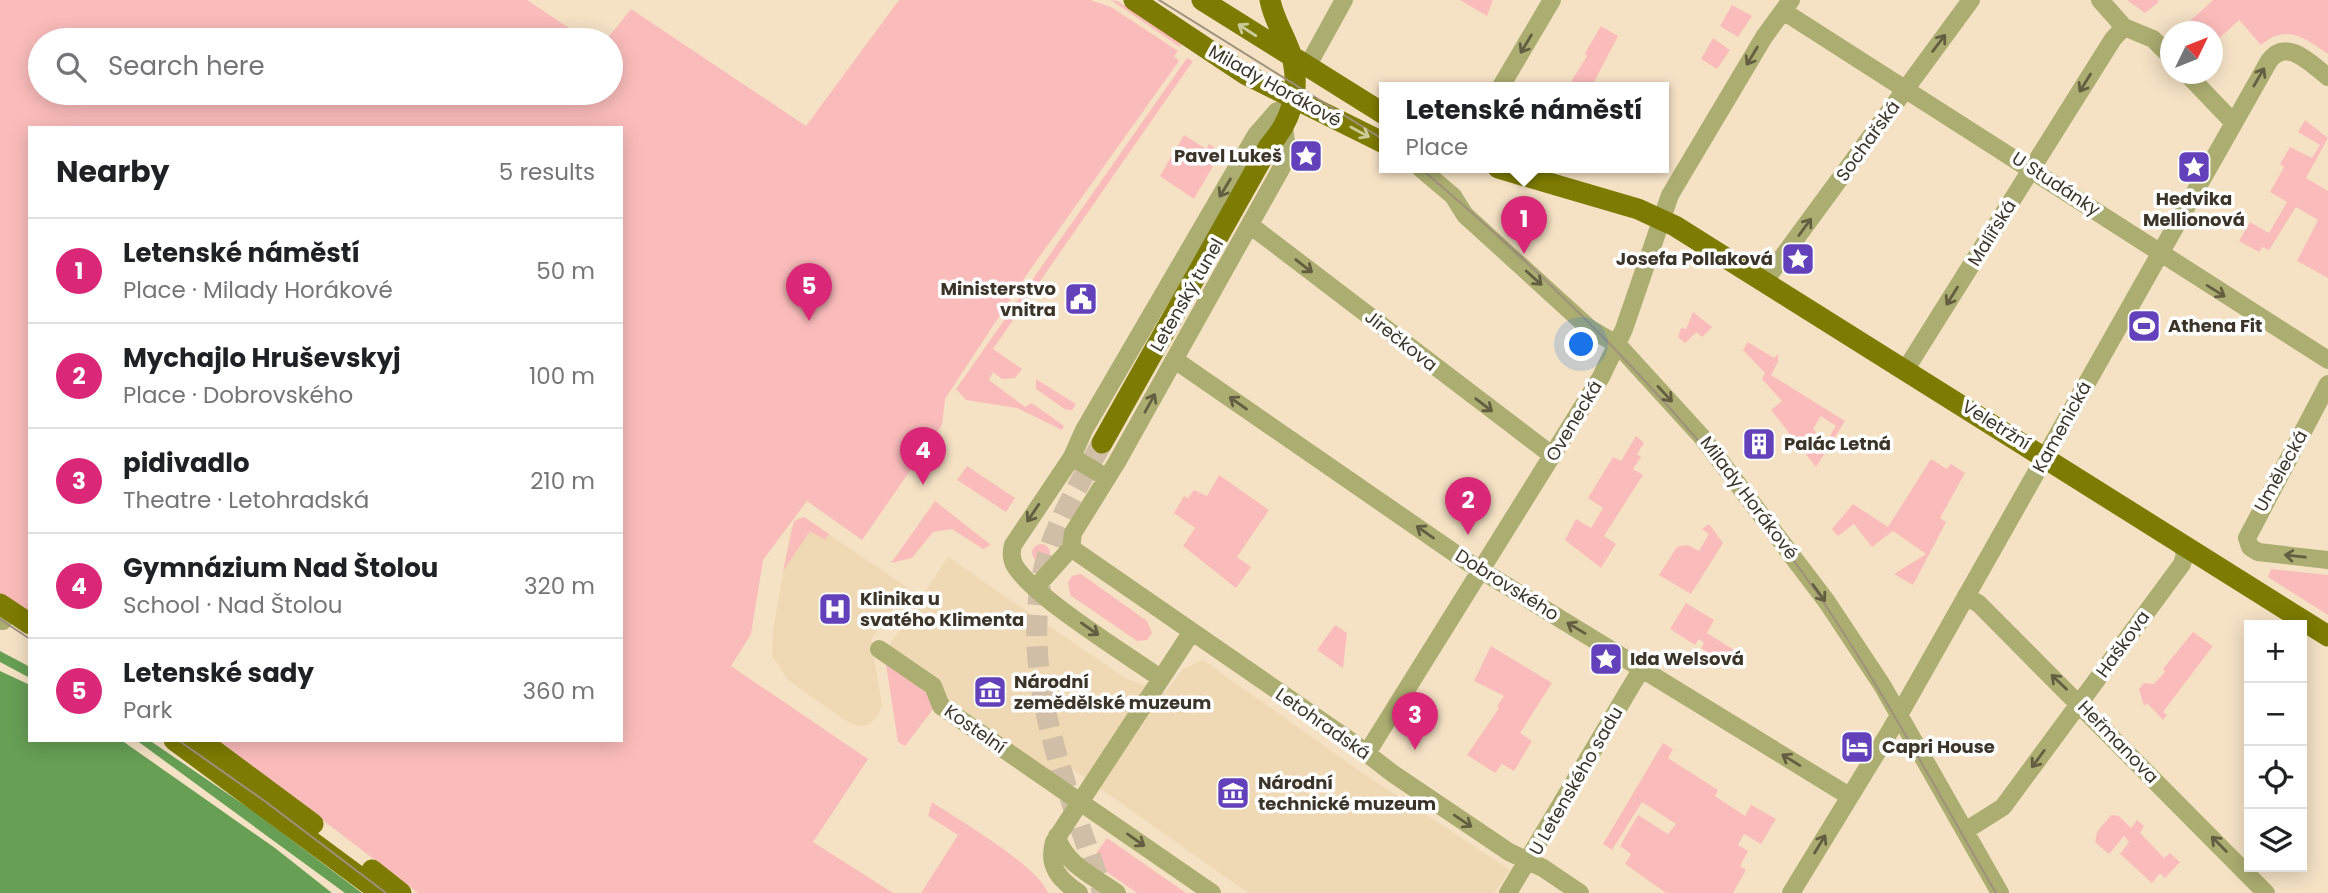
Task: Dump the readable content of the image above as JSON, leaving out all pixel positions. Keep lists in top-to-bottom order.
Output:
{
  "streets": {
    "main road": ["Milady Horákové", "Letenský tunel", "Veletržní"],
    "street": [
      "Sochařská",
      "U Studánky",
      "Malířská",
      "Jirečkova",
      "Ovenecká",
      "Kamenická",
      "Umělecká",
      "Dobrovského",
      "Haškova",
      "Letohradská",
      "Kostelní",
      "Heřmanova",
      "U Letenského sadu"
    ]
  },
  "crossings": [
    ["Milady Horákové", "Letenský tunel"],
    ["Milady Horákové", "Ovenecká"],
    ["Milady Horákové", "Kamenická"],
    ["Milady Horákové", "Haškova"],
    ["Sochařská", "U Studánky"],
    ["Sochařská", "Veletržní"],
    ["U Studánky", "Malířská"],
    ["U Studánky", "Ovenecká"],
    ["U Studánky", "Kamenická"],
    ["Malířská", "Veletržní"],
    ["Jirečkova", "Ovenecká"],
    ["Ovenecká", "Veletržní"],
    ["Ovenecká", "Dobrovského"],
    ["Ovenecká", "Letohradská"],
    ["Veletržní", "Kamenická"],
    ["Veletržní", "Haškova"],
    ["Kamenická", "Dobrovského"],
    ["Kamenická", "Heřmanova"],
    ["Dobrovského", "U Letenského sadu"],
    ["Haškova", "Heřmanova"],
    ["Letohradská", "U Letenského sadu"]
  ],
  "one_way": [
    "Sochařská",
    "Malířská",
    "Jirečkova",
    "Dobrovského",
    "Haškova",
    "Heřmanova"
  ],
  "places": {
    "place": [
      "Pavel Lukeš",
      "Hedvika Mellionová",
      "Josefa Pollaková",
      "Ida Welsová"
    ],
    "public building": ["Ministerstvo vnitra"],
    "sports": ["Athena Fit"],
    "building": ["Palác Letná"],
    "hospital": ["Klinika u svatého Klimenta"],
    "museum": ["Národní zemědělské muzeum", "Národní technické muzeum"],
    "hotel": ["Capri House"]
  },
  "north": "top right",
  "page": {
    "search": "Search here",
    "popup": ["Letenské náměstí", "Place"],
    "heading": ["Nearby", "5 results"],
    "pins": [
      "1",
      "5",
      "4",
      "2",
      "3"
    ],
    "list": [
      {
        "mark": "1",
        "name": "Letenské náměstí",
        "note": "Place · Milady Horákové",
        "value": "50 m"
      },
      {
        "mark": "2",
        "name": "Mychajlo Hruševskyj",
        "note": "Place · Dobrovského",
        "value": "100 m"
      },
      {
        "mark": "3",
        "name": "pidivadlo",
        "note": "Theatre · Letohradská",
        "value": "210 m"
      },
      {
        "mark": "4",
        "name": "Gymnázium Nad Štolou",
        "note": "School · Nad Štolou",
        "value": "320 m"
      },
      {
        "mark": "5",
        "name": "Letenské sady",
        "note": "Park",
        "value": "360 m"
      }
    ],
    "map_buttons": ["+", "−"]
  }
}
